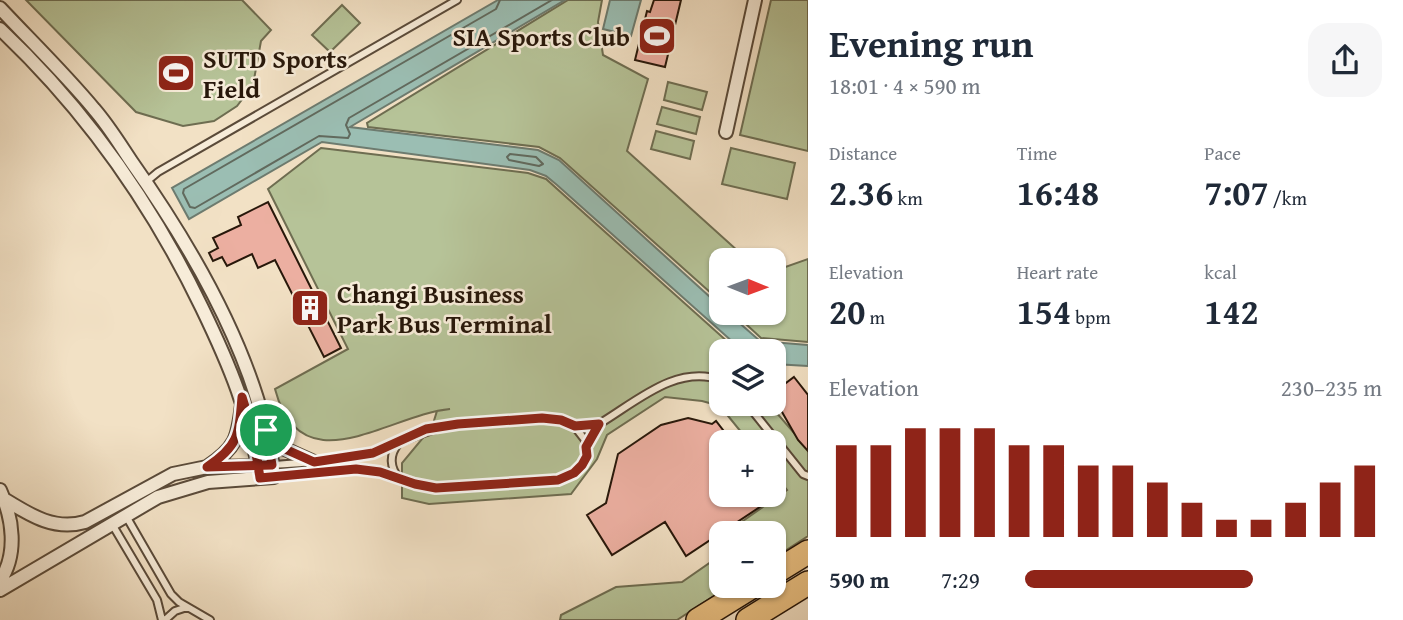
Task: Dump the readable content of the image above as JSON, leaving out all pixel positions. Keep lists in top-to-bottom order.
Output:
{
  "places": {
    "sports": ["SIA Sports Club", "SUTD Sports Field"],
    "building": ["Changi Business Park Bus Terminal"]
  },
  "north": "right",
  "page": {
    "heading": ["Evening run", "18:01 · 4 × 590 m"],
    "stats": [
      ["Distance", "2.36 km"],
      ["Time", "16:48"],
      ["Pace", "7:07 /km"],
      ["Elevation", "20 m"],
      ["Heart rate", "154 bpm"],
      ["kcal", "142"]
    ],
    "map_buttons": ["+", "−"],
    "chart": ["Elevation", "230–235 m"],
    "list": [
      {
        "name": "590 m",
        "note": "7:29"
      }
    ]
  }
}
